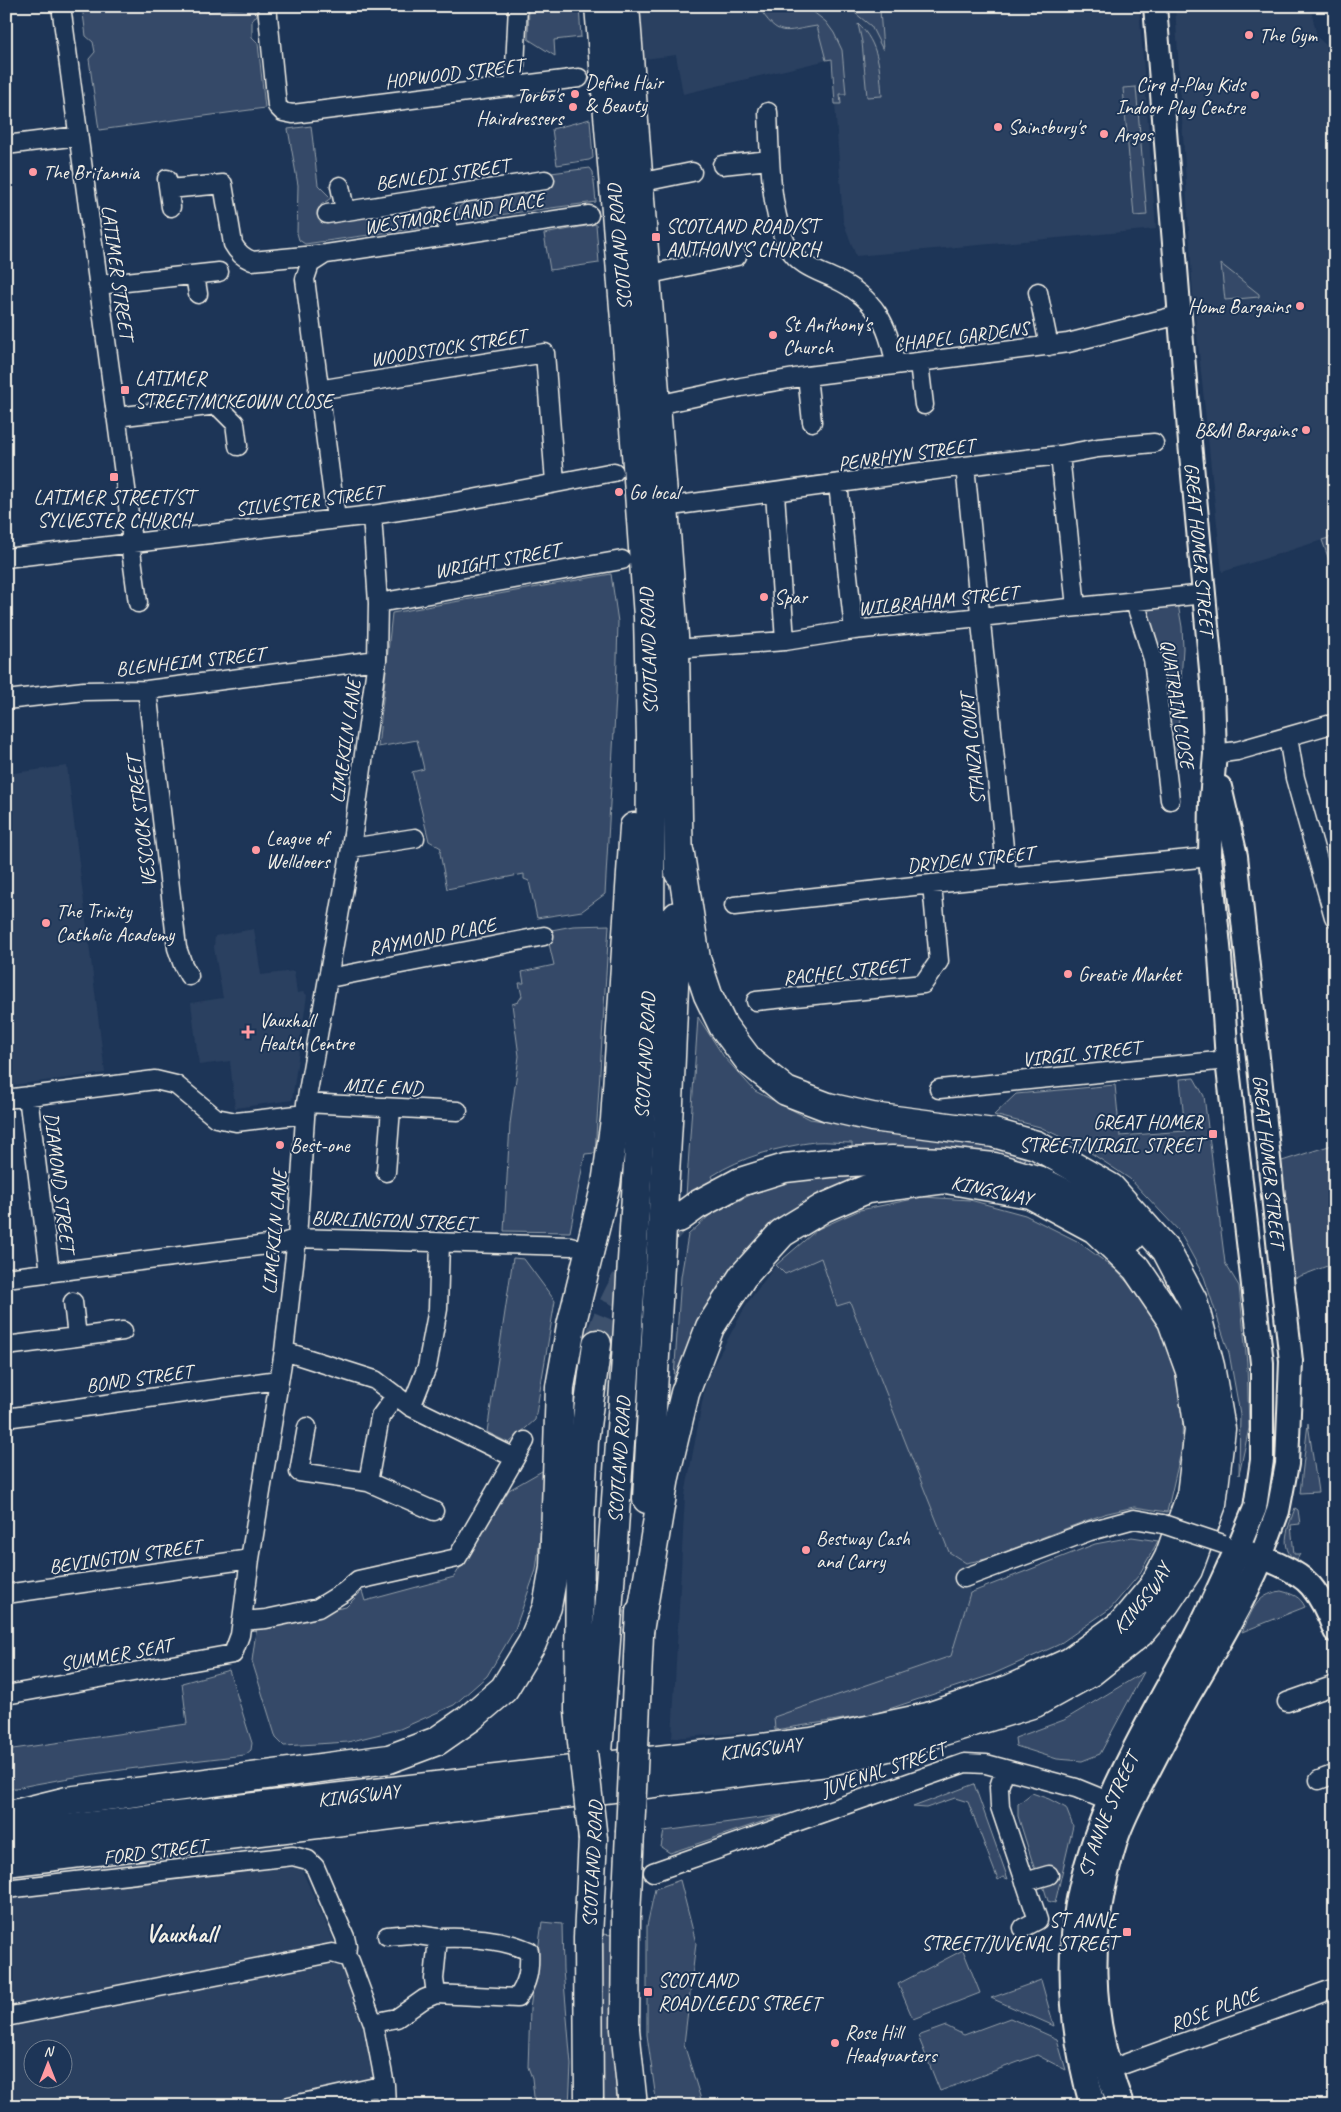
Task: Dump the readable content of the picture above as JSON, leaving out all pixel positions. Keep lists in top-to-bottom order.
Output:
{
  "streets": {
    "highway": ["SCOTLAND ROAD", "KINGSWAY"],
    "main road": ["ST ANNE STREET"],
    "street": [
      "HOPWOOD STREET",
      "BENLEDI STREET",
      "WESTMORELAND PLACE",
      "LATIMER STREET",
      "CHAPEL GARDENS",
      "WOODSTOCK STREET",
      "PENRHYN STREET",
      "SILVESTER STREET",
      "GREAT HOMER STREET",
      "WRIGHT STREET",
      "WILBRAHAM STREET",
      "BLENHEIM STREET",
      "QUATRAIN CLOSE",
      "LIMEKILN LANE",
      "STANZA COURT",
      "VESCOCK STREET",
      "DRYDEN STREET",
      "RAYMOND PLACE",
      "RACHEL STREET",
      "VIRGIL STREET",
      "MILE END",
      "DIAMOND STREET",
      "BURLINGTON STREET",
      "BOND STREET",
      "BEVINGTON STREET",
      "SUMMER SEAT",
      "JUVENAL STREET",
      "FORD STREET",
      "ROSE PLACE"
    ]
  },
  "crossings": [
    ["SCOTLAND ROAD", "CHAPEL GARDENS"],
    ["SCOTLAND ROAD", "PENRHYN STREET"],
    ["SCOTLAND ROAD", "WILBRAHAM STREET"],
    ["SCOTLAND ROAD", "KINGSWAY"],
    ["LATIMER STREET", "SILVESTER STREET"],
    ["CHAPEL GARDENS", "GREAT HOMER STREET"],
    ["WOODSTOCK STREET", "SILVESTER STREET"],
    ["PENRHYN STREET", "STANZA COURT"],
    ["SILVESTER STREET", "LIMEKILN LANE"],
    ["GREAT HOMER STREET", "WILBRAHAM STREET"],
    ["GREAT HOMER STREET", "DRYDEN STREET"],
    ["GREAT HOMER STREET", "VIRGIL STREET"],
    ["GREAT HOMER STREET", "ST ANNE STREET"],
    ["WRIGHT STREET", "LIMEKILN LANE"],
    ["WILBRAHAM STREET", "QUATRAIN CLOSE"],
    ["WILBRAHAM STREET", "STANZA COURT"],
    ["BLENHEIM STREET", "LIMEKILN LANE"],
    ["BLENHEIM STREET", "VESCOCK STREET"],
    ["LIMEKILN LANE", "RAYMOND PLACE"],
    ["LIMEKILN LANE", "MILE END"],
    ["LIMEKILN LANE", "BURLINGTON STREET"],
    ["LIMEKILN LANE", "BOND STREET"],
    ["LIMEKILN LANE", "BEVINGTON STREET"],
    ["LIMEKILN LANE", "SUMMER SEAT"],
    ["STANZA COURT", "DRYDEN STREET"],
    ["DRYDEN STREET", "RACHEL STREET"],
    ["MILE END", "DIAMOND STREET"],
    ["DIAMOND STREET", "BURLINGTON STREET"],
    ["JUVENAL STREET", "ST ANNE STREET"],
    ["ST ANNE STREET", "ROSE PLACE"]
  ],
  "districts": ["Vauxhall"],
  "places": {
    "other": [
      "The Gym",
      "Define Hair & Beauty",
      "Cirq d-Play Kids Indoor Play Centre",
      "Torbo's Hairdressers",
      "Sainsbury's",
      "Argos",
      "The Britannia",
      "Home Bargains",
      "St Anthony's Church",
      "B&M Bargains",
      "Go local",
      "Spar",
      "League of Welldoers",
      "The Trinity Catholic Academy",
      "Greatie Market",
      "Best-one",
      "Bestway Cash and Carry",
      "Rose Hill Headquarters"
    ],
    "transit": [
      "SCOTLAND ROAD/ST ANTHONY'S CHURCH",
      "LATIMER STREET/MCKEOWN CLOSE",
      "LATIMER STREET/ST SYLVESTER CHURCH",
      "GREAT HOMER STREET/VIRGIL STREET",
      "ST ANNE STREET/JUVENAL STREET",
      "SCOTLAND ROAD/LEEDS STREET"
    ],
    "health": ["Vauxhall Health Centre"]
  },
  "north": "top"
}
